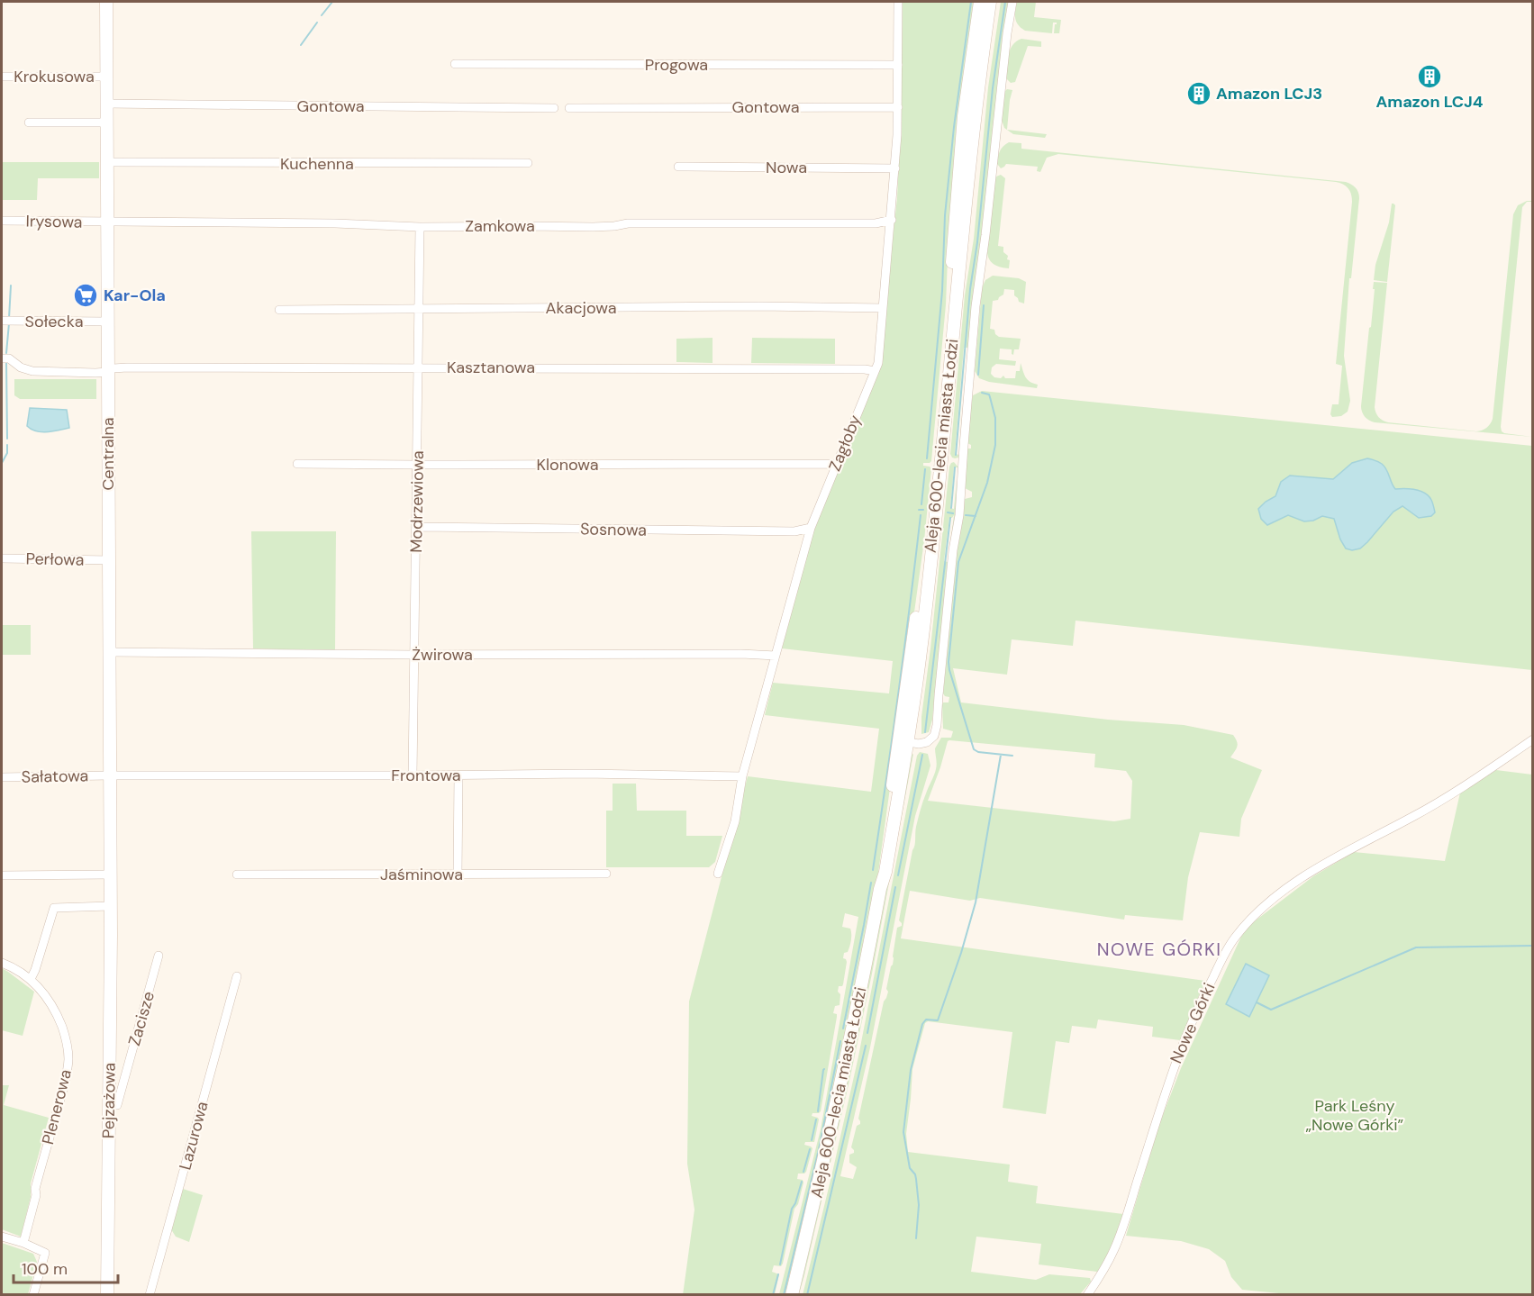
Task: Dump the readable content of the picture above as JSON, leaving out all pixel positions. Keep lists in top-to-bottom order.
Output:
{
  "streets": {
    "main road": ["Aleja 600-lecia miasta Łodzi", "Centralna", "Pejzażowa"],
    "street": [
      "Progowa",
      "Krokusowa",
      "Gontowa",
      "Kuchenna",
      "Nowa",
      "Irysowa",
      "Zamkowa",
      "Akacjowa",
      "Sołecka",
      "Kasztanowa",
      "Zagłoby",
      "Klonowa",
      "Modrzewiowa",
      "Sosnowa",
      "Perłowa",
      "Żwirowa",
      "Frontowa",
      "Sałatowa",
      "Jaśminowa",
      "Zacisze",
      "Nowe Górki",
      "Plenerowa",
      "Lazurowa"
    ]
  },
  "crossings": [
    ["Progowa", "Zagłoby"],
    ["Krokusowa", "Centralna"],
    ["Gontowa", "Zagłoby"],
    ["Gontowa", "Centralna"],
    ["Kuchenna", "Centralna"],
    ["Nowa", "Zagłoby"],
    ["Irysowa", "Zamkowa"],
    ["Irysowa", "Centralna"],
    ["Zamkowa", "Zagłoby"],
    ["Zamkowa", "Centralna"],
    ["Zamkowa", "Modrzewiowa"],
    ["Akacjowa", "Zagłoby"],
    ["Akacjowa", "Modrzewiowa"],
    ["Sołecka", "Centralna"],
    ["Kasztanowa", "Zagłoby"],
    ["Kasztanowa", "Centralna"],
    ["Kasztanowa", "Modrzewiowa"],
    ["Zagłoby", "Klonowa"],
    ["Zagłoby", "Sosnowa"],
    ["Zagłoby", "Żwirowa"],
    ["Zagłoby", "Frontowa"],
    ["Centralna", "Perłowa"],
    ["Centralna", "Żwirowa"],
    ["Centralna", "Frontowa"],
    ["Centralna", "Sałatowa"],
    ["Centralna", "Pejzażowa"],
    ["Klonowa", "Modrzewiowa"],
    ["Modrzewiowa", "Sosnowa"],
    ["Modrzewiowa", "Żwirowa"],
    ["Modrzewiowa", "Frontowa"],
    ["Frontowa", "Sałatowa"],
    ["Zacisze", "Pejzażowa"]
  ],
  "districts": ["NOWE GÓRKI"],
  "parks": ["Park Leśny „Nowe Górki”"],
  "places": {
    "building": ["Amazon LCJ4", "Amazon LCJ3"],
    "supermarket": ["Kar-Ola"]
  },
  "scale_bar": "100 m"
}
